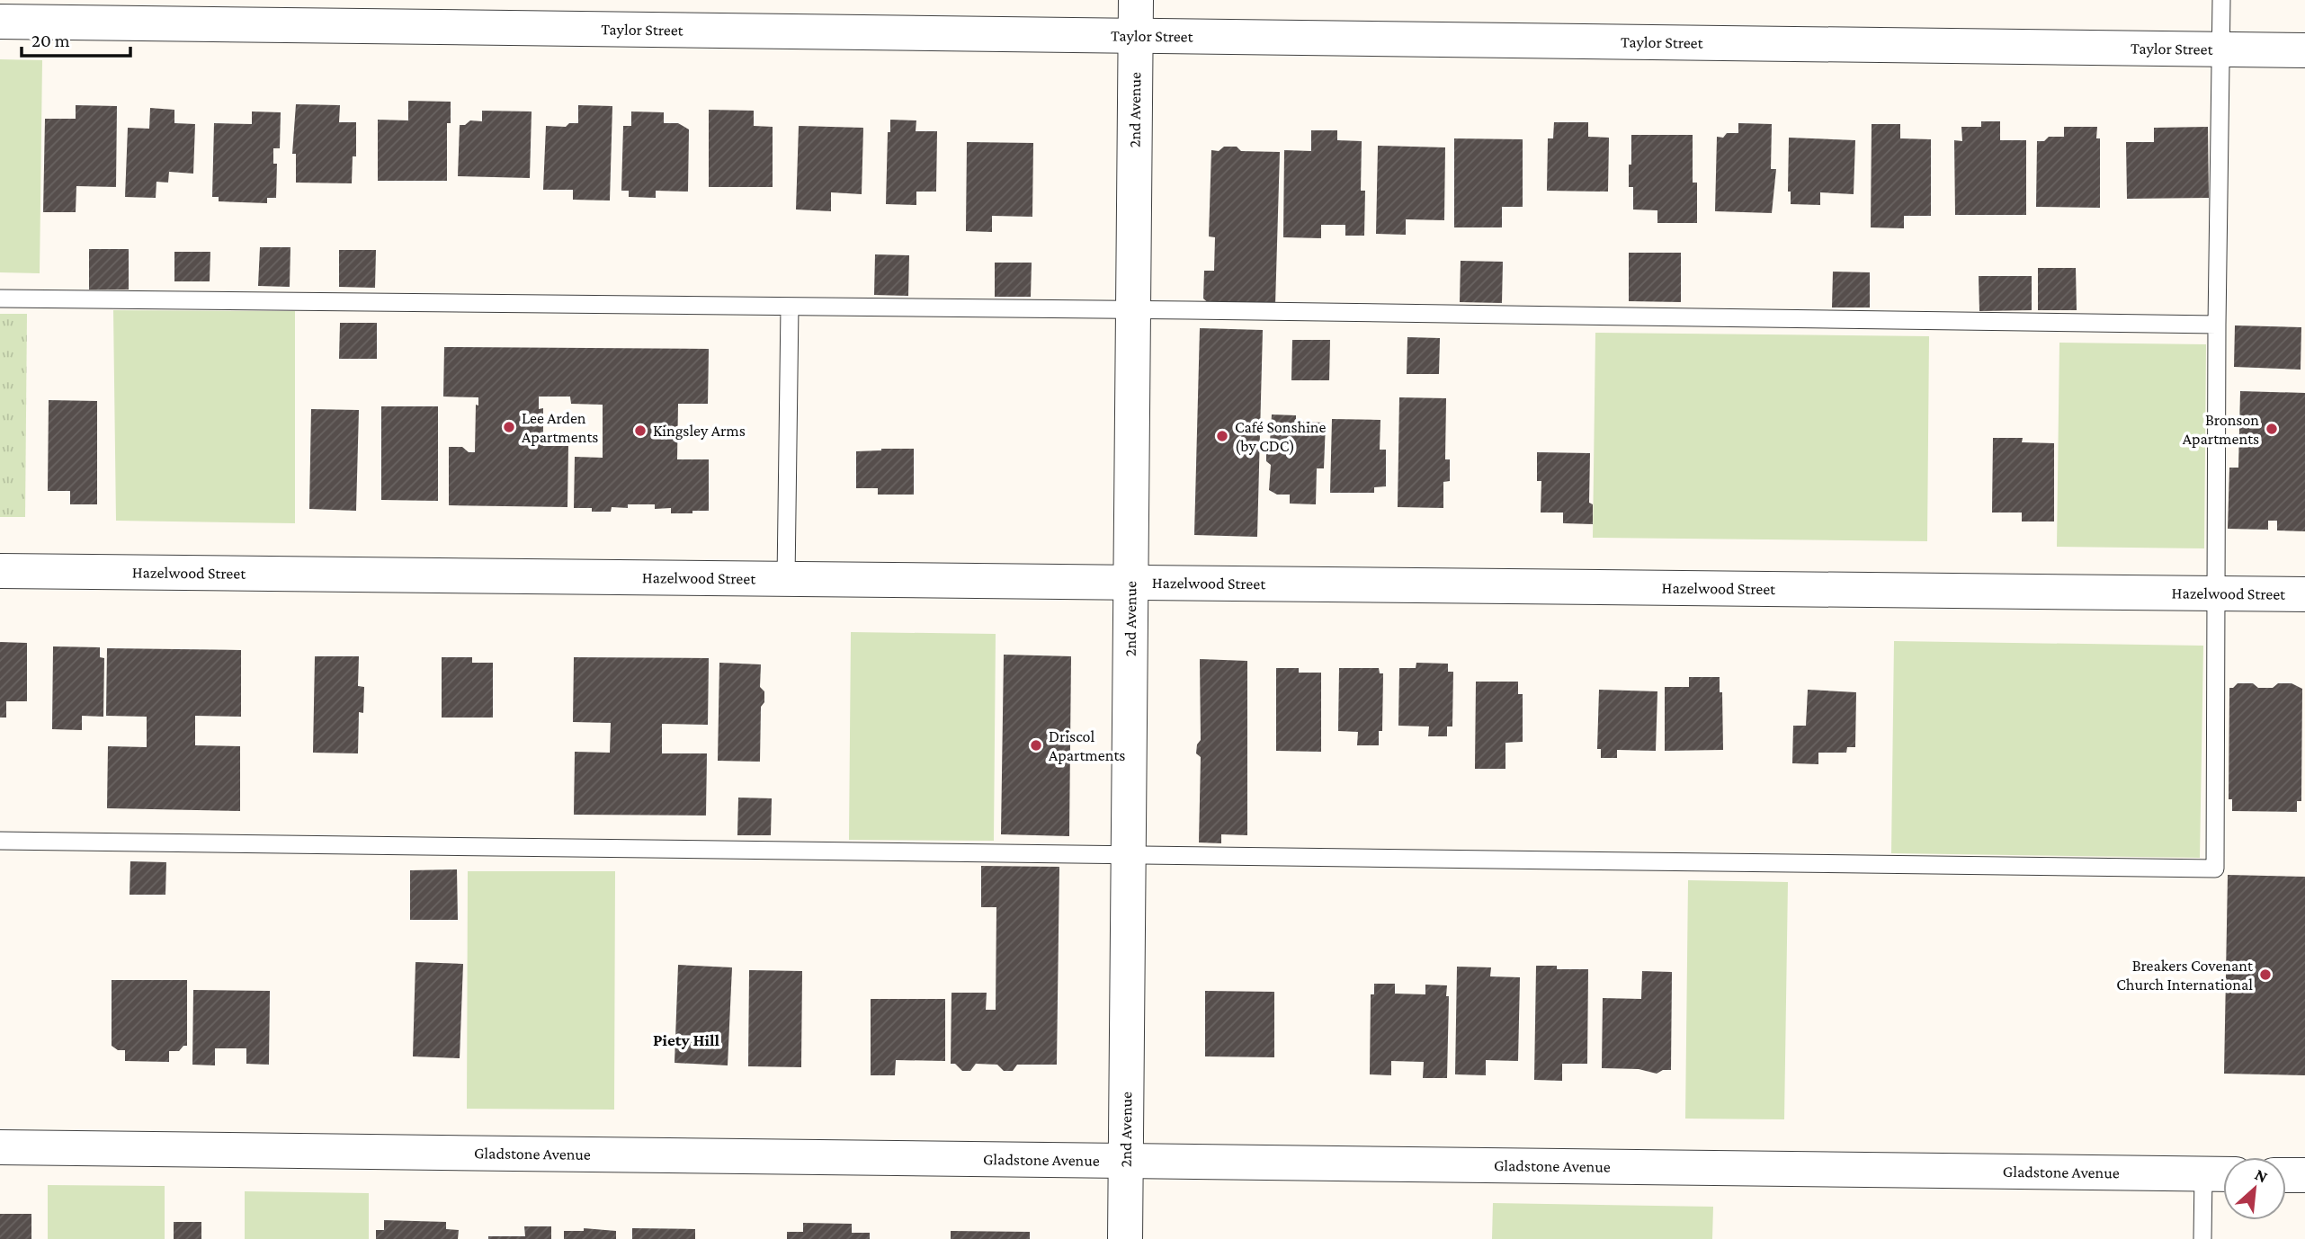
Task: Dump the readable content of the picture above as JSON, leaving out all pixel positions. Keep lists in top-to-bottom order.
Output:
{
  "streets": {
    "street": [
      "Taylor Street",
      "2nd Avenue",
      "Hazelwood Street",
      "Gladstone Avenue"
    ]
  },
  "crossings": [
    ["Taylor Street", "2nd Avenue"],
    ["2nd Avenue", "Hazelwood Street"],
    ["2nd Avenue", "Gladstone Avenue"]
  ],
  "districts": ["Piety Hill"],
  "places": [
    "Lee Arden Apartments",
    "Bronson Apartments",
    "Kingsley Arms",
    "Café Sonshine (by CDC)",
    "Driscol Apartments",
    "Breakers Covenant Church International"
  ],
  "scale_bar": "20 m",
  "north": "top right"
}
